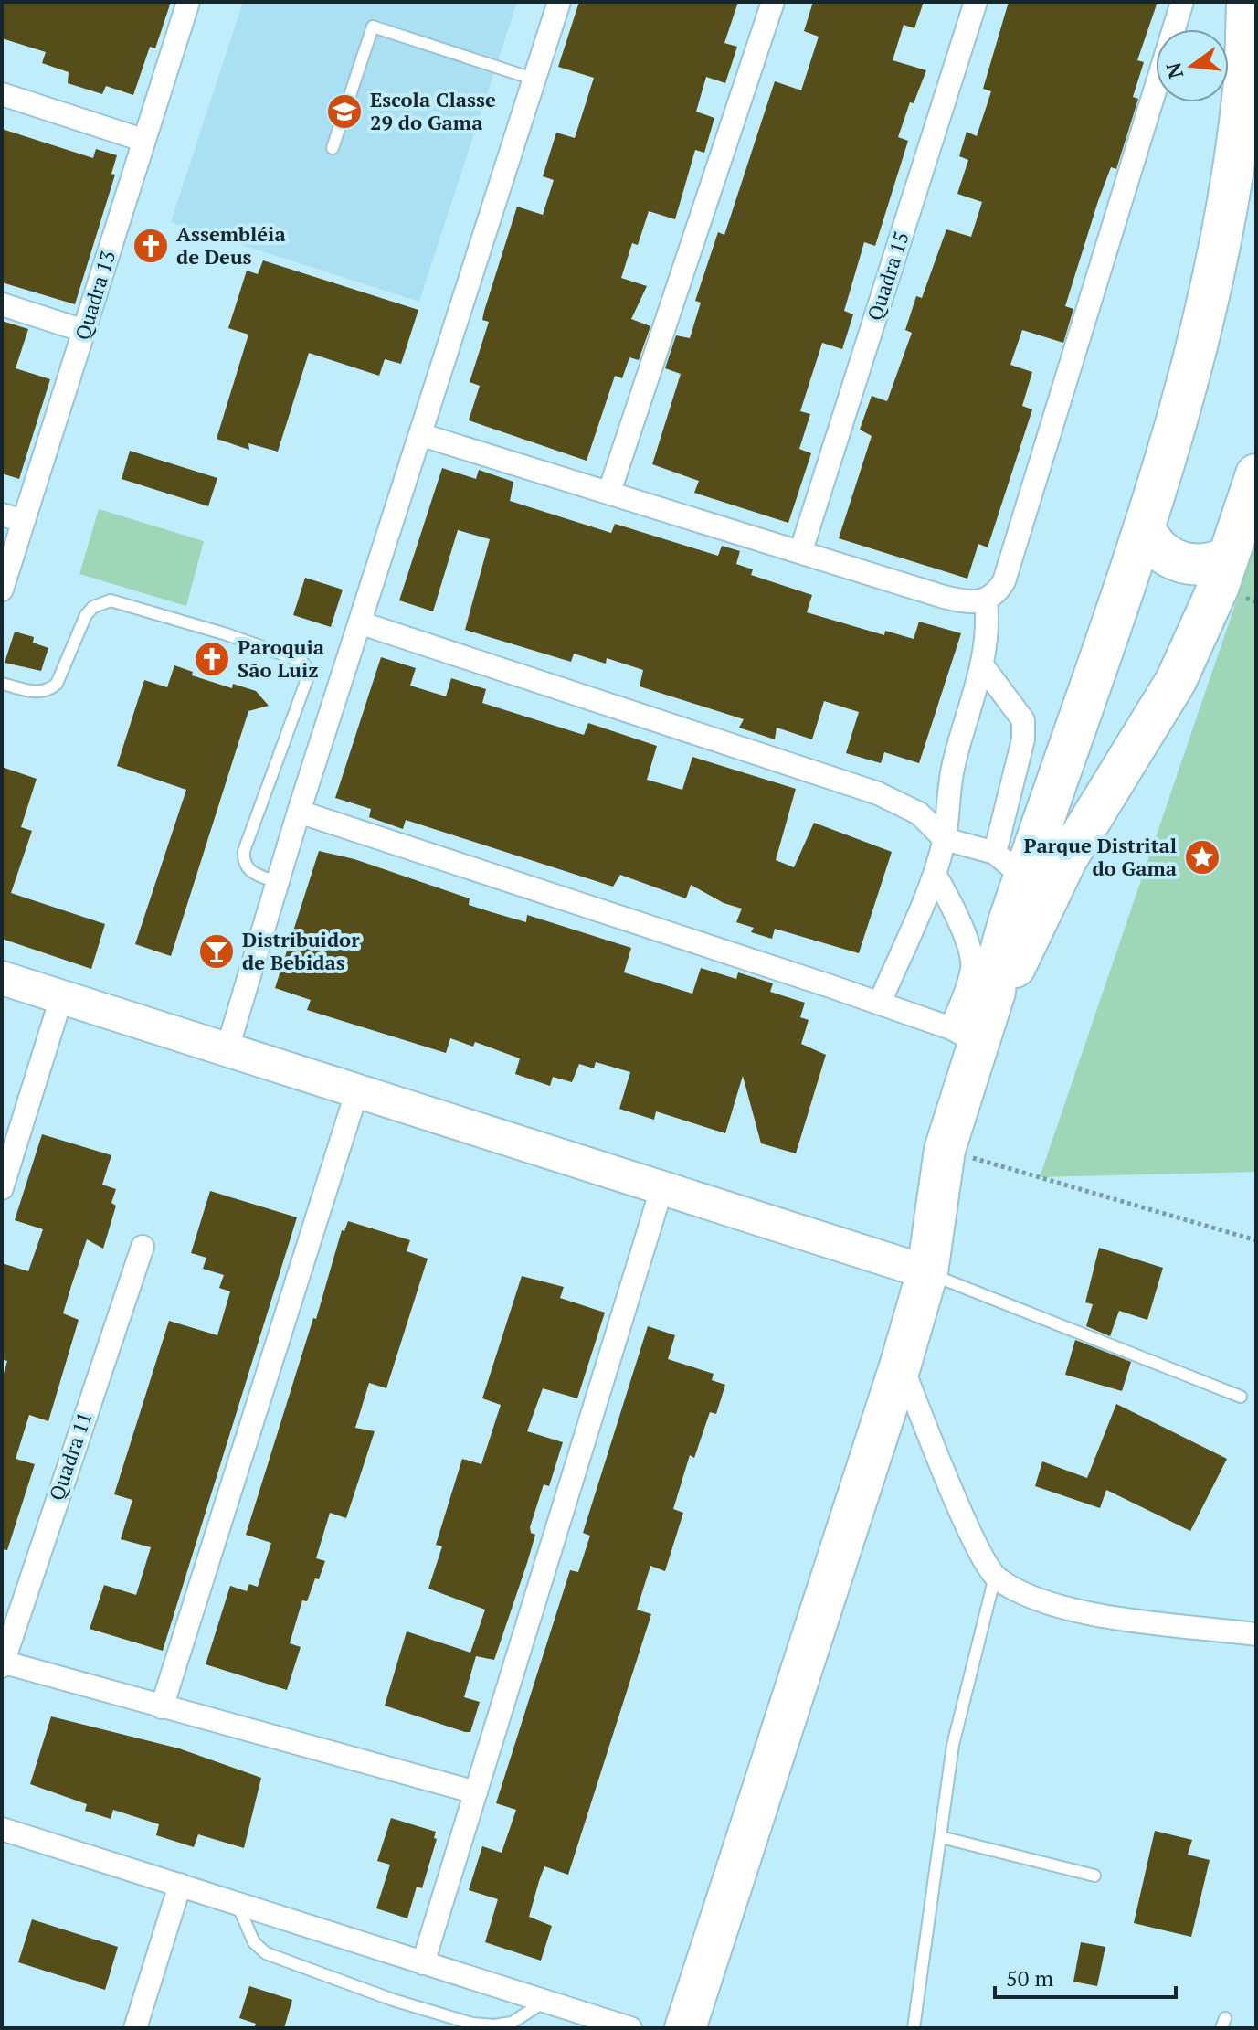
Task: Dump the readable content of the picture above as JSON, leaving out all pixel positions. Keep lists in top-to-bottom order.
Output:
{
  "streets": {
    "street": ["Quadra 15", "Quadra 13", "Quadra 11"]
  },
  "places": {
    "school or university": ["Escola Classe 29 do Gama"],
    "church": ["Assembléia de Deus", "Paroquia São Luiz"],
    "place": ["Parque Distrital do Gama"],
    "bar": ["Distribuidor de Bebidas"]
  },
  "scale_bar": "50 m",
  "north": "left"
}
